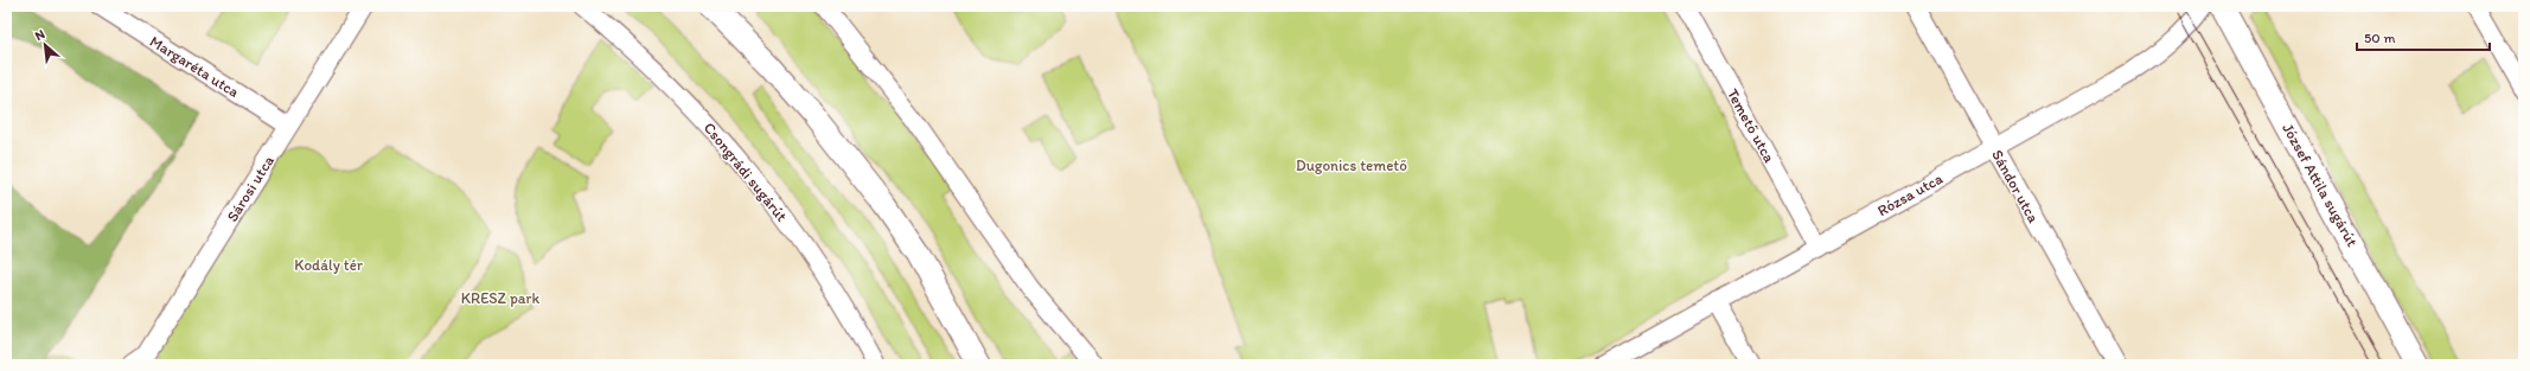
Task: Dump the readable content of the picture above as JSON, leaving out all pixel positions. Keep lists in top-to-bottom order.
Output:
{
  "streets": {
    "main road": ["József Attila sugárút"],
    "street": [
      "Margaréta utca",
      "Temető utca",
      "Csongrádi sugárút",
      "Sándor utca",
      "Sárosi utca",
      "Rózsa utca"
    ]
  },
  "crossings": [
    ["Margaréta utca", "Sárosi utca"],
    ["Temető utca", "Rózsa utca"],
    ["Sándor utca", "Rózsa utca"]
  ],
  "parks": ["Dugonics temető", "Kodály tér", "KRESZ park"],
  "scale_bar": "50 m",
  "north": "top left"
}
